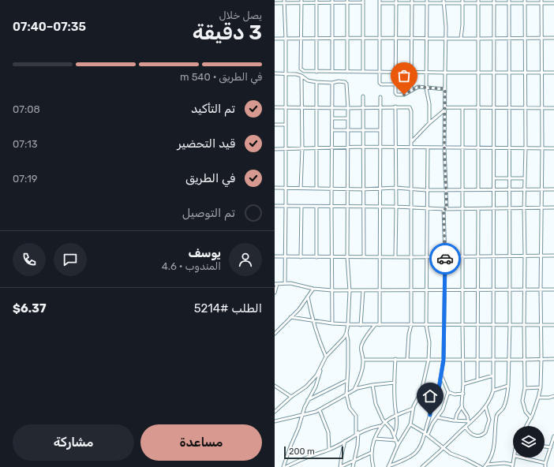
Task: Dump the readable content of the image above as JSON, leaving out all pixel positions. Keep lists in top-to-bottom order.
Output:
{
  "scale_bar": "200 m",
  "page": {
    "heading": ["3 دقيقة", "يصل خلال", "07:35–07:40"],
    "panel": [
      "يوسف",
      "المندوب · 4.6",
      "الطلب #5214",
      "$6.37"
    ],
    "bar": "في الطريق · 540 m",
    "list": [
      ["تم التأكيد", "07:08"],
      ["قيد التحضير", "07:13"],
      ["في الطريق", "07:19"],
      "تم التوصيل"
    ],
    "buttons": ["مساعدة", "مشاركة"],
    "scale": "200 m"
  }
}
